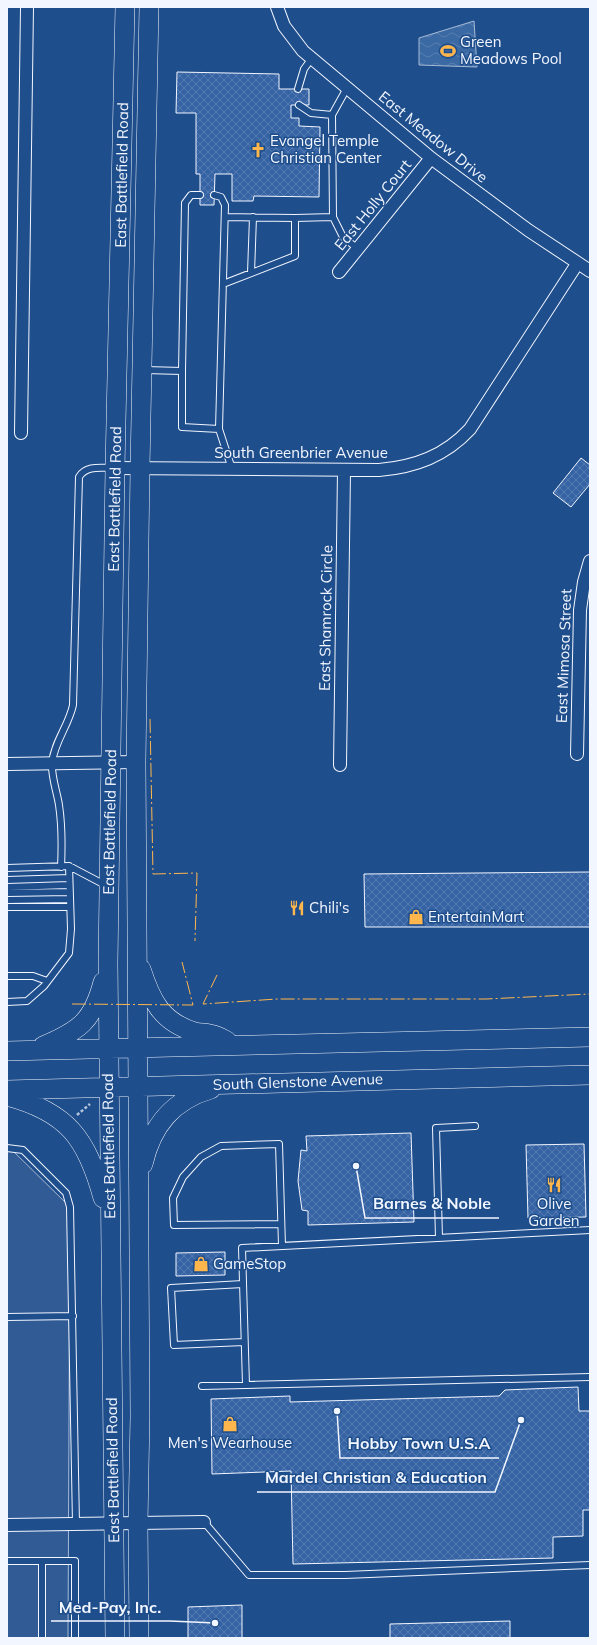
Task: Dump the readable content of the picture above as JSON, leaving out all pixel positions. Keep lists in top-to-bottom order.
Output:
{
  "streets": {
    "main road": ["East Battlefield Road", "South Glenstone Avenue"],
    "street": [
      "East Meadow Drive",
      "East Holly Court",
      "South Greenbrier Avenue",
      "East Shamrock Circle",
      "East Mimosa Street"
    ]
  },
  "crossings": [
    ["East Meadow Drive", "East Holly Court"],
    ["East Meadow Drive", "South Greenbrier Avenue"],
    ["East Battlefield Road", "South Greenbrier Avenue"],
    ["East Battlefield Road", "South Glenstone Avenue"],
    ["South Greenbrier Avenue", "East Shamrock Circle"]
  ],
  "places": {
    "sports": ["Green Meadows Pool"],
    "church": ["Evangel Temple Christian Center"],
    "restaurant": ["Chili's", "Olive Garden"],
    "shop": ["EntertainMart", "GameStop", "Men's Wearhouse"],
    "other": [
      "Barnes & Noble",
      "Hobby Town U.S.A",
      "Mardel Christian & Education",
      "Med-Pay, Inc."
    ]
  }
}
